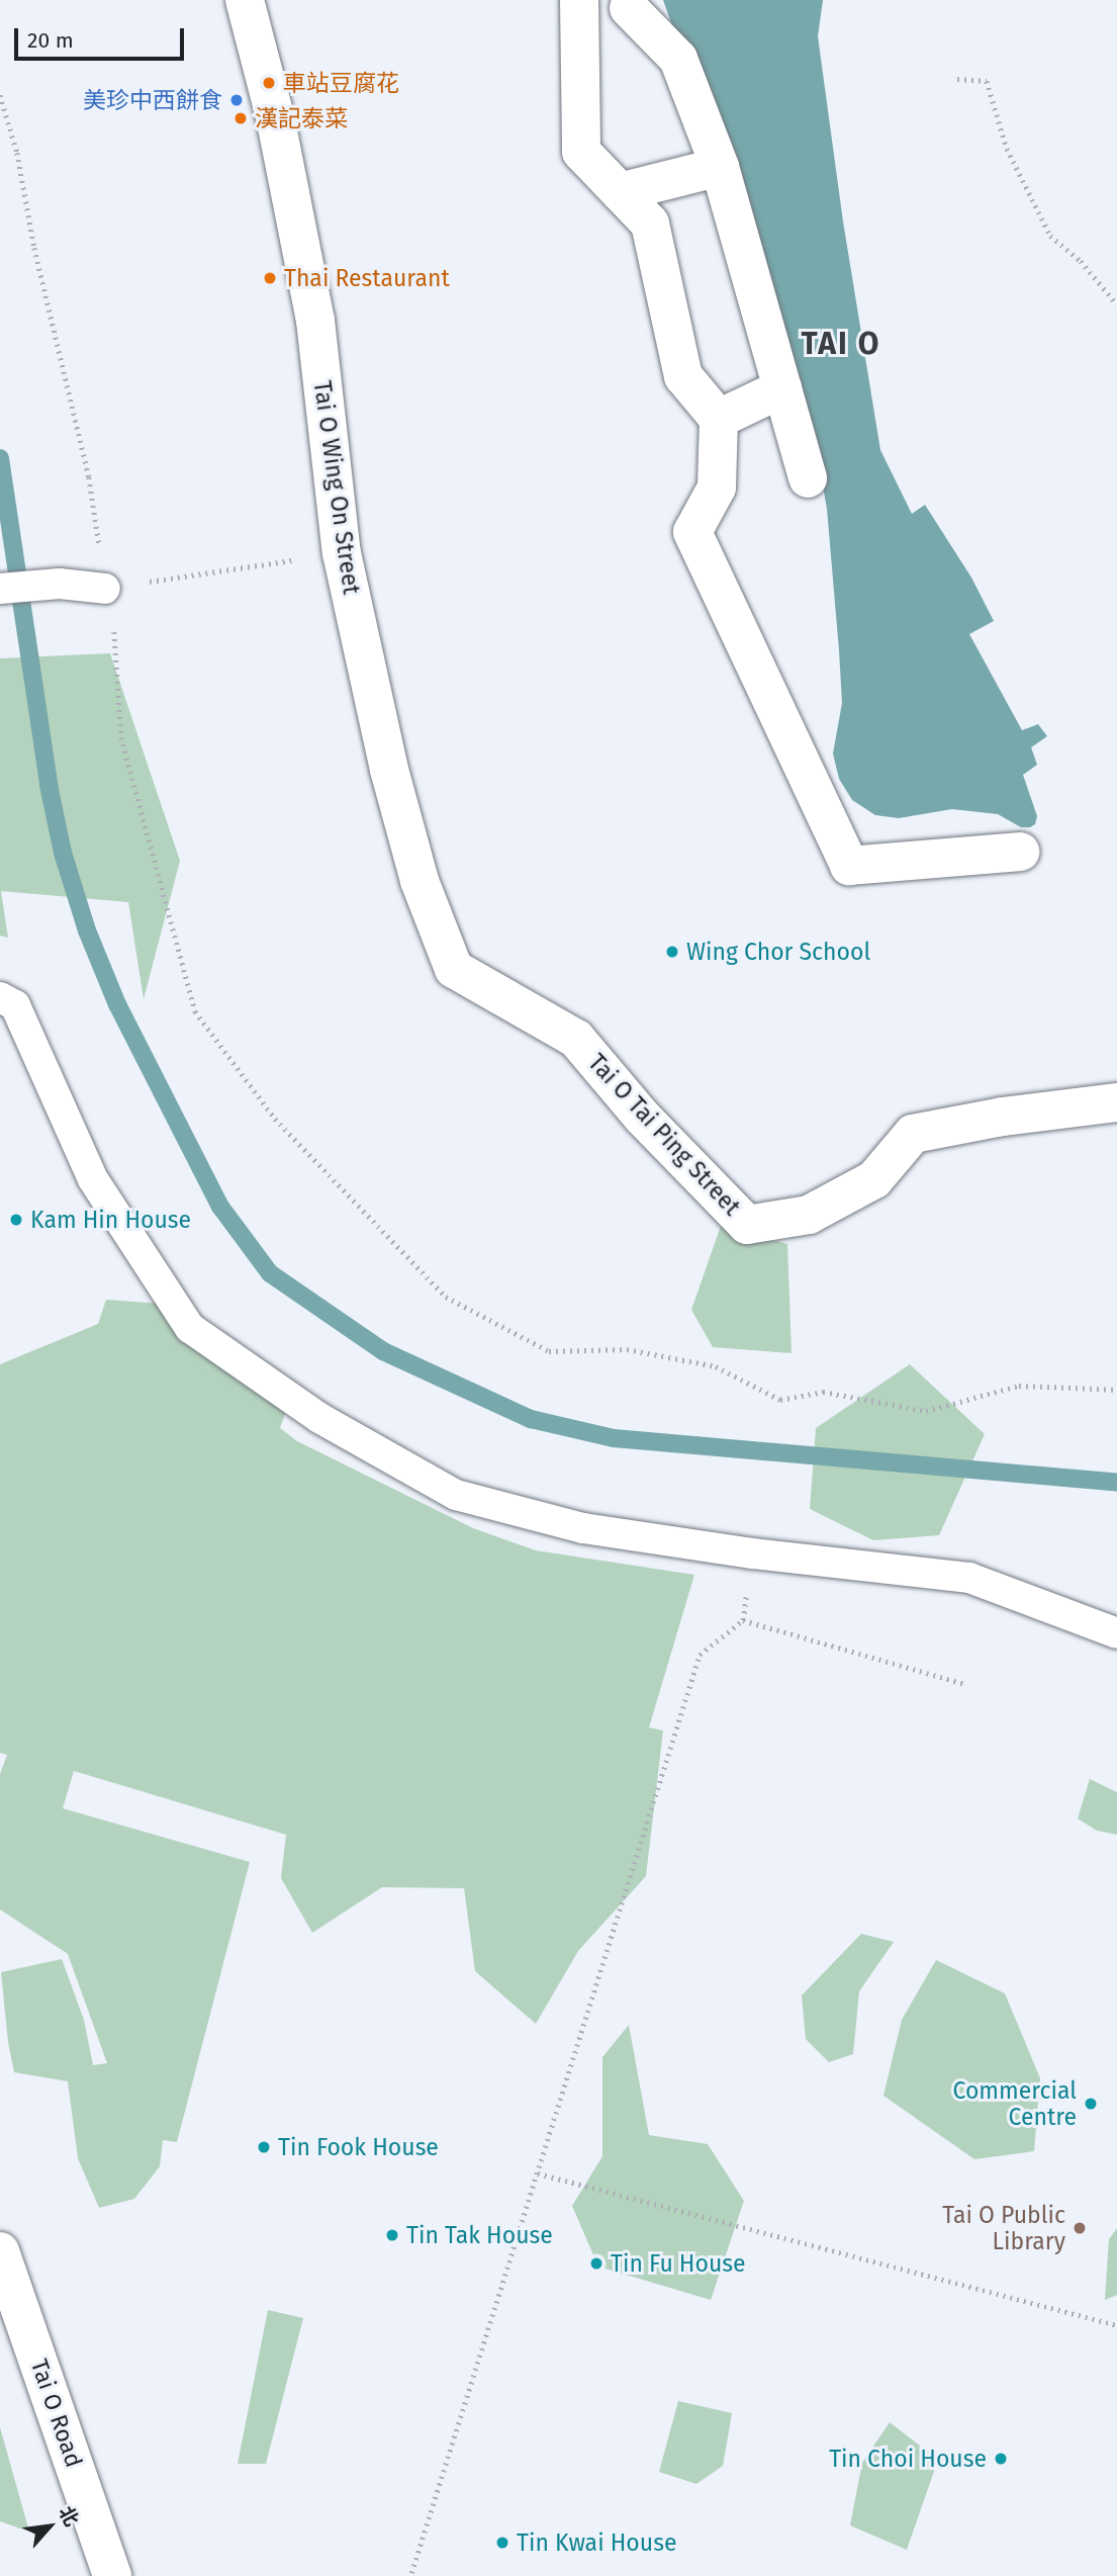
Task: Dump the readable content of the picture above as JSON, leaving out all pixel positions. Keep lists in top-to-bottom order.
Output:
{
  "streets": {
    "street": ["Tai O Wing On Street", "Tai O Tai Ping Street", "Tai O Road"]
  },
  "crossings": [
    ["Tai O Wing On Street", "Tai O Tai Ping Street"]
  ],
  "districts": ["TAI O"],
  "places": [
    "車站豆腐花",
    "美珍中西餅食",
    "漢記泰菜",
    "Thai Restaurant",
    "Wing Chor School",
    "Kam Hin House",
    "Commercial Centre",
    "Tin Fook House",
    "Tai O Public Library",
    "Tin Tak House",
    "Tin Fu House",
    "Tin Choi House",
    "Tin Kwai House"
  ],
  "scale_bar": "20 m",
  "north": "top right"
}
